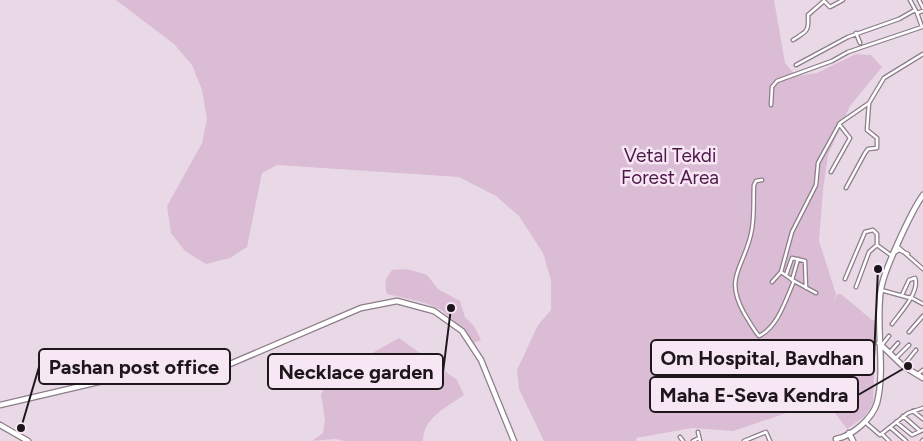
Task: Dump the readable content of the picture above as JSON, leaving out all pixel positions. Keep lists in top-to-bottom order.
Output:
{
  "parks": ["Vetal Tekdi Forest Area"],
  "places": [
    "Om Hospital, Bavdhan",
    "Necklace garden",
    "Maha E-Seva Kendra",
    "Pashan post office"
  ]
}
